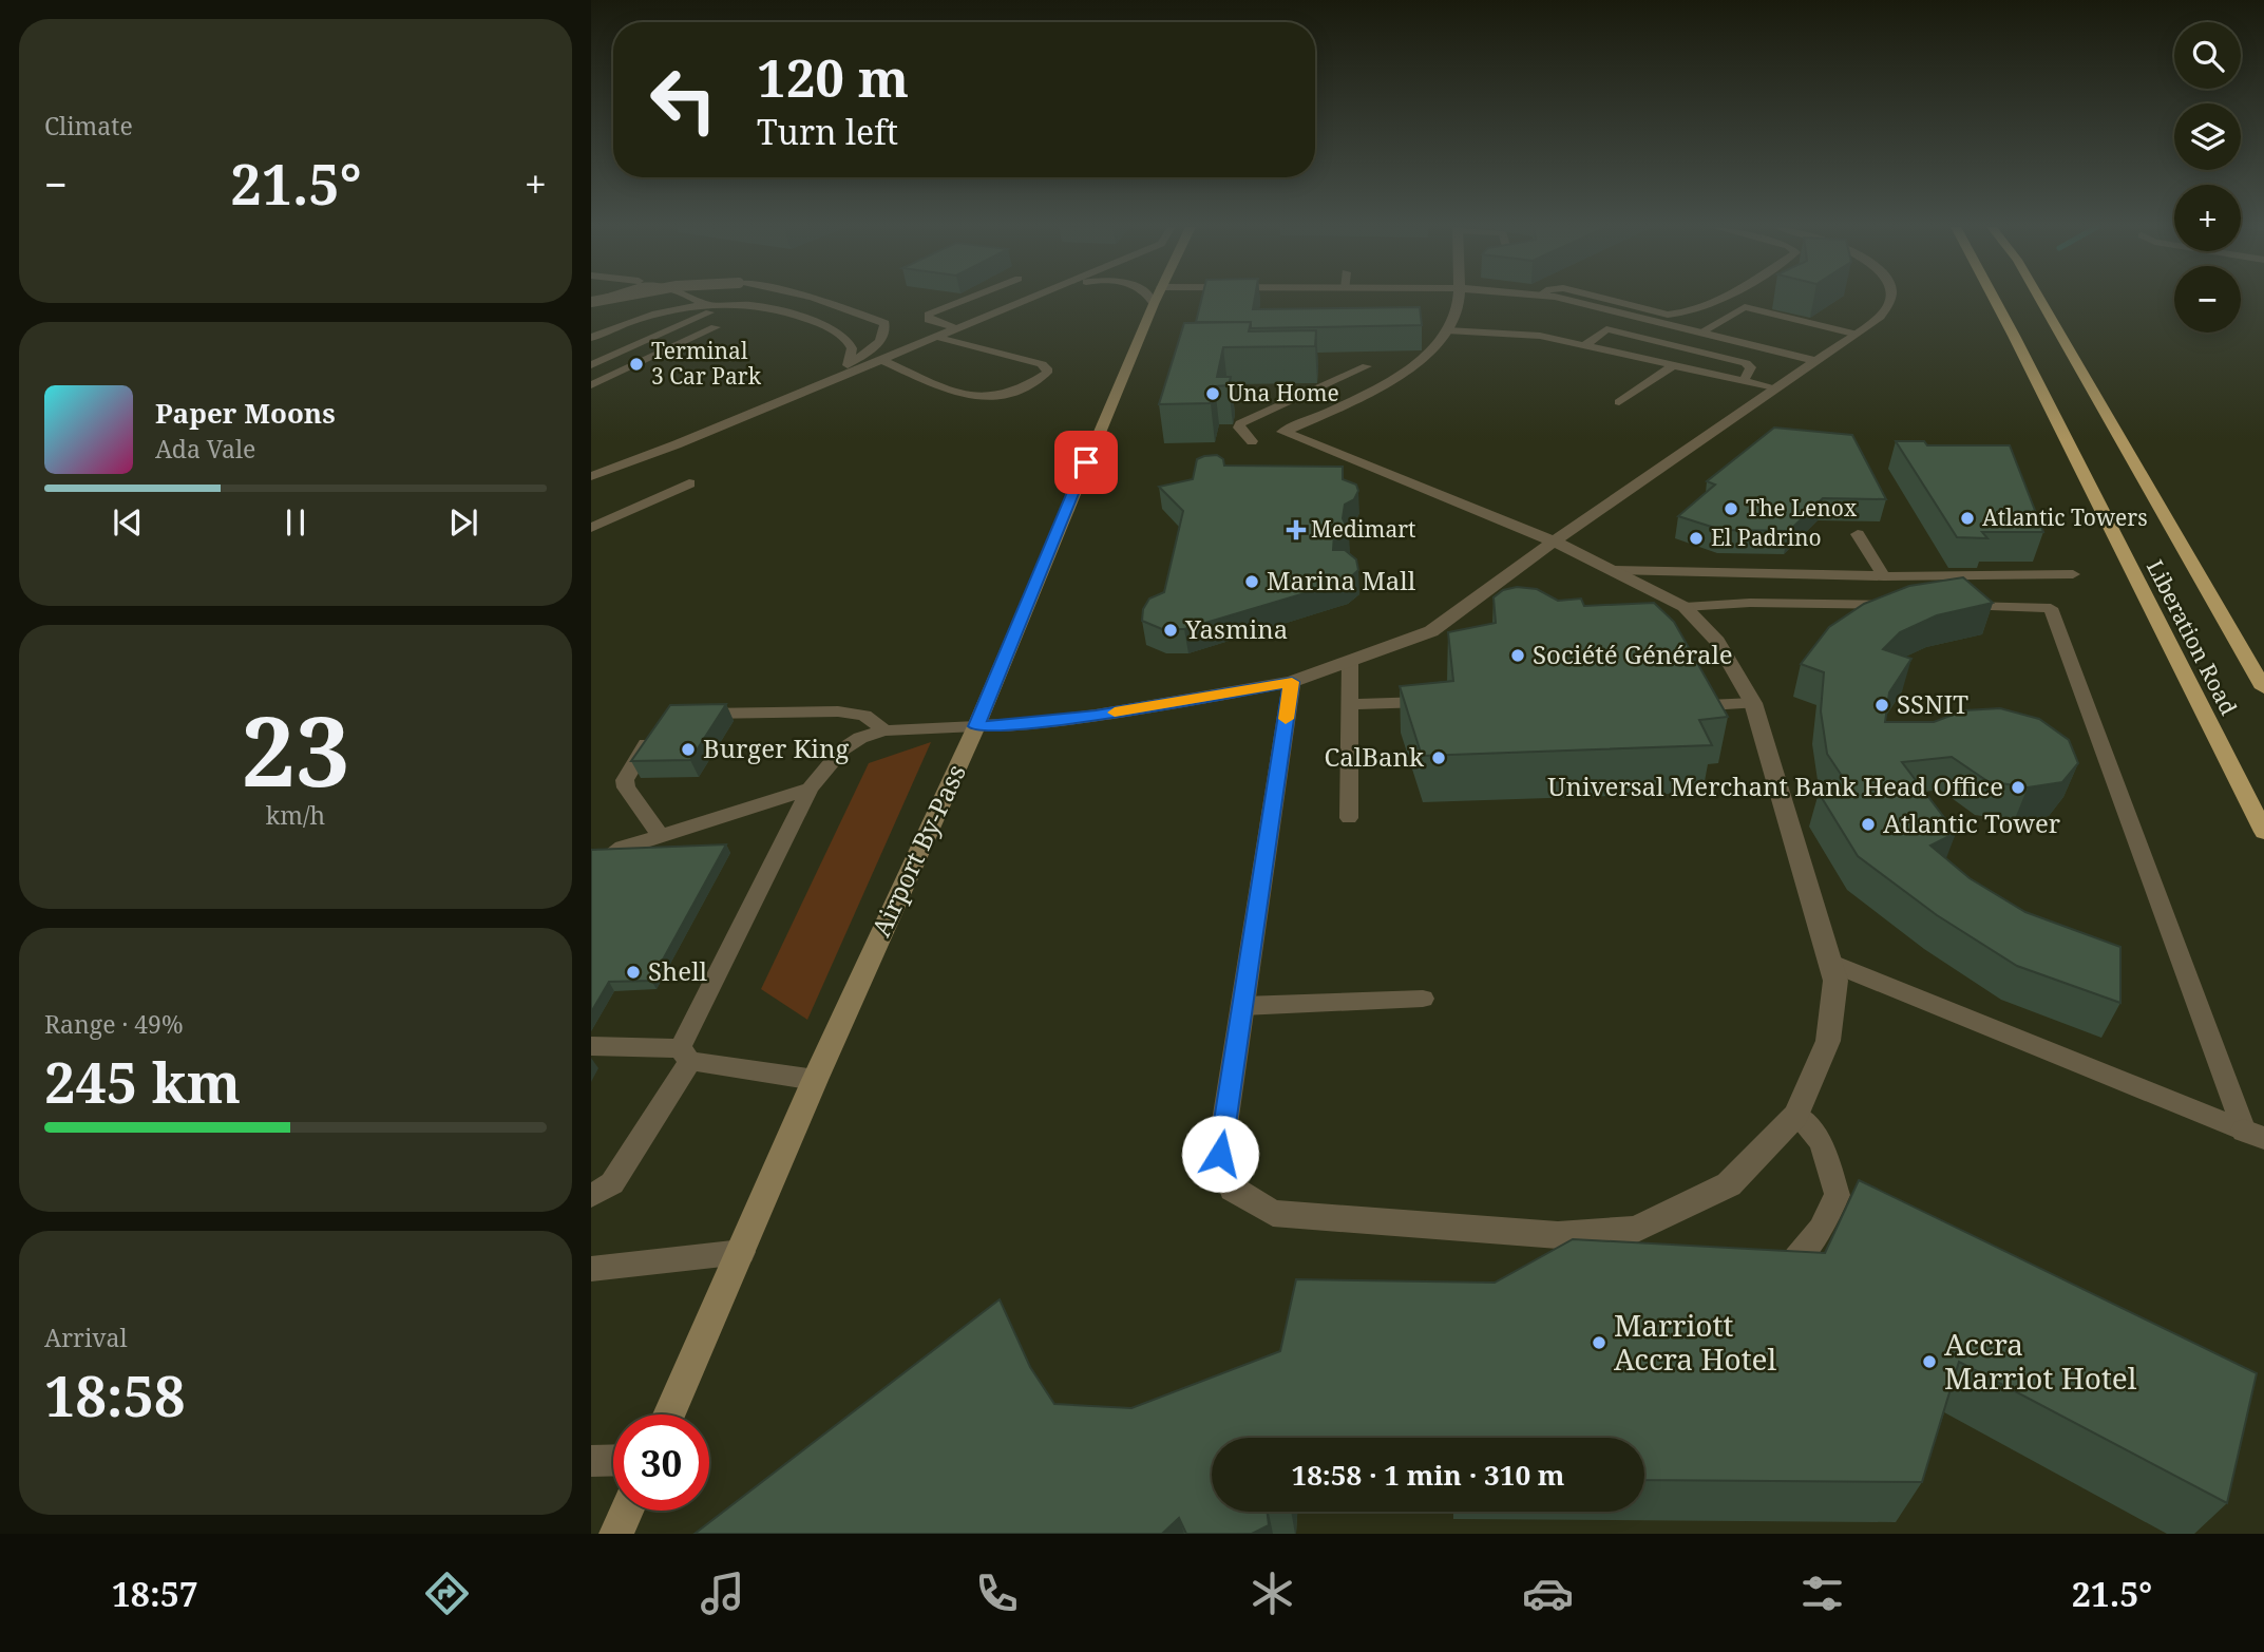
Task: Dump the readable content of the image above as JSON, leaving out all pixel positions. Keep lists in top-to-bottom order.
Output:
{
  "streets": {
    "highway": ["Liberation Road"],
    "main road": ["Airport By-Pass"]
  },
  "places": {
    "other": [
      "Terminal 3 Car Park",
      "Una Home",
      "The Lenox",
      "Atlantic Towers",
      "El Padrino",
      "Marina Mall",
      "Yasmina",
      "Société Générale",
      "SSNIT",
      "Burger King",
      "CalBank",
      "Universal Merchant Bank Head Office",
      "Atlantic Tower",
      "Shell",
      "Marriott Accra Hotel",
      "Accra Marriot Hotel"
    ],
    "health": ["Medimart"]
  },
  "page": {
    "tile": [
      "Climate",
      ["23", "km/h"],
      ["Range · 49%", "245 km"],
      ["Arrival", "18:58"]
    ],
    "map_buttons": ["+", "−"],
    "turn": ["120 m", "Turn left"],
    "heat": ["−", "21.5°", "+"],
    "song": ["Paper Moons", "Ada Vale"],
    "limit": "30",
    "trip": "18:58 · 1 min · 310 m",
    "tabs": ["18:57", "21.5°"]
  }
}
